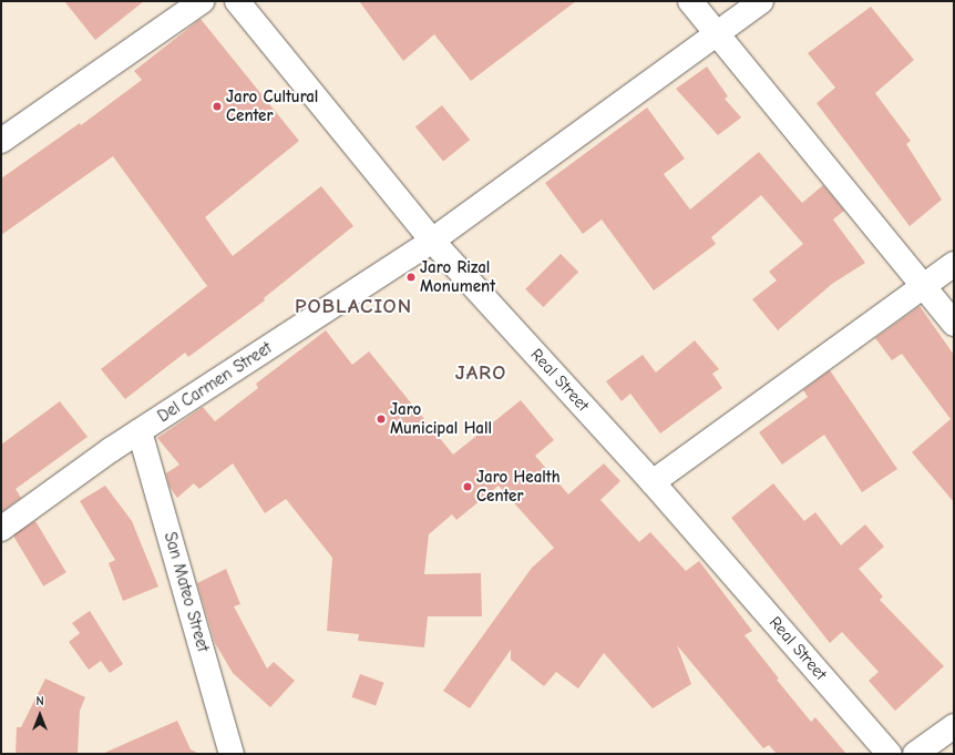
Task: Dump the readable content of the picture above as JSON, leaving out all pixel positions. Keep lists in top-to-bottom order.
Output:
{
  "streets": {
    "street": ["Real Street", "Del Carmen Street", "San Mateo Street"]
  },
  "crossings": [
    ["Real Street", "Del Carmen Street"],
    ["Del Carmen Street", "San Mateo Street"]
  ],
  "districts": ["POBLACION", "JARO"],
  "places": [
    "Jaro Cultural Center",
    "Jaro Rizal Monument",
    "Jaro Municipal Hall",
    "Jaro Health Center"
  ],
  "north": "top"
}
